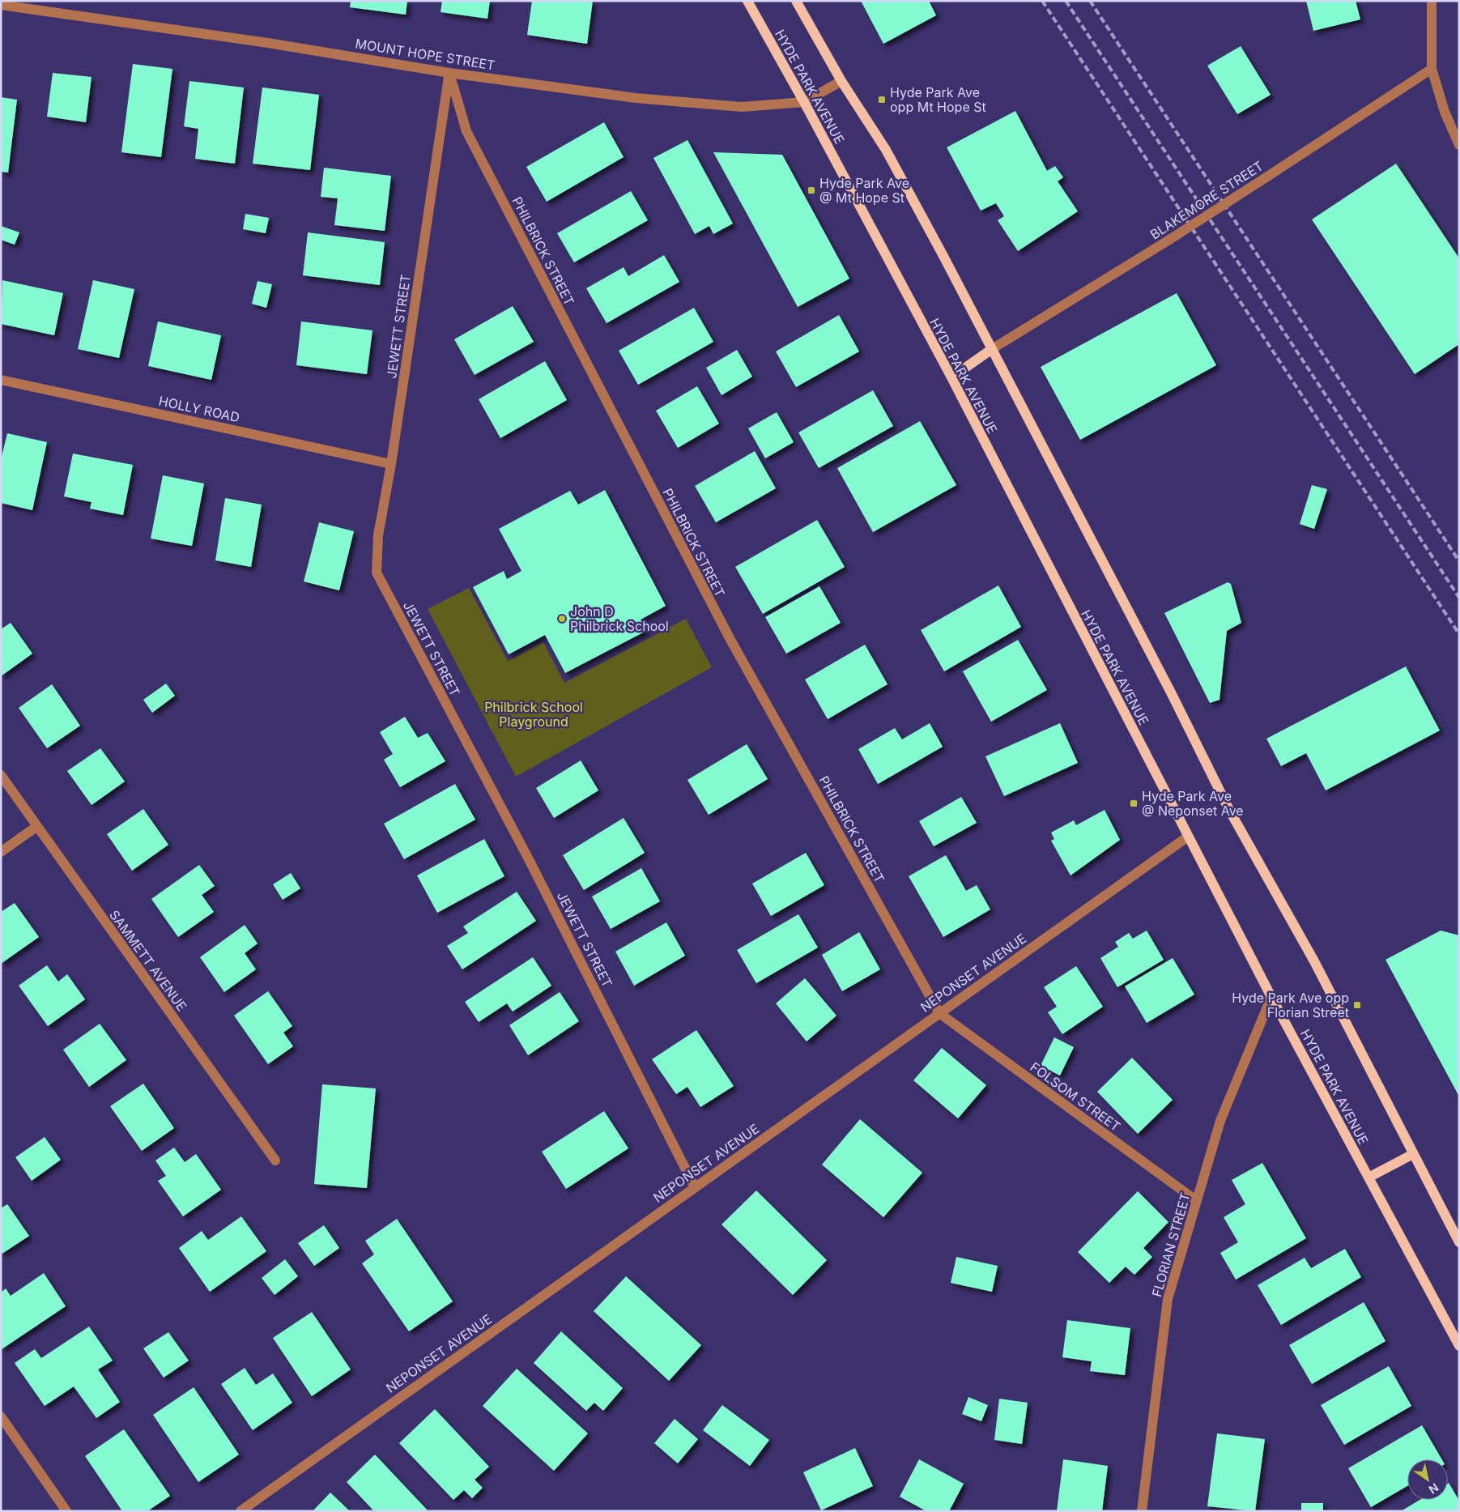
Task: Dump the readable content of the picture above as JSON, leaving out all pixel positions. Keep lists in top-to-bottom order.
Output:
{
  "streets": {
    "main road": ["HYDE PARK AVENUE"],
    "street": [
      "MOUNT HOPE STREET",
      "BLAKEMORE STREET",
      "PHILBRICK STREET",
      "JEWETT STREET",
      "HOLLY ROAD",
      "SAMMETT AVENUE",
      "NEPONSET AVENUE",
      "FOLSOM STREET",
      "FLORIAN STREET"
    ]
  },
  "crossings": [
    ["MOUNT HOPE STREET", "HYDE PARK AVENUE"],
    ["MOUNT HOPE STREET", "PHILBRICK STREET"],
    ["MOUNT HOPE STREET", "JEWETT STREET"],
    ["HYDE PARK AVENUE", "NEPONSET AVENUE"],
    ["HYDE PARK AVENUE", "FLORIAN STREET"],
    ["PHILBRICK STREET", "JEWETT STREET"],
    ["PHILBRICK STREET", "NEPONSET AVENUE"],
    ["PHILBRICK STREET", "FOLSOM STREET"],
    ["JEWETT STREET", "HOLLY ROAD"],
    ["JEWETT STREET", "NEPONSET AVENUE"],
    ["NEPONSET AVENUE", "FOLSOM STREET"],
    ["FOLSOM STREET", "FLORIAN STREET"]
  ],
  "parks": ["Philbrick School Playground"],
  "places": {
    "transit": [
      "Hyde Park Ave opp Mt Hope St",
      "Hyde Park Ave @ Mt Hope St",
      "Hyde Park Ave @ Neponset Ave",
      "Hyde Park Ave opp Florian Street"
    ],
    "other": ["John D Philbrick School"]
  },
  "north": "bottom right"
}
